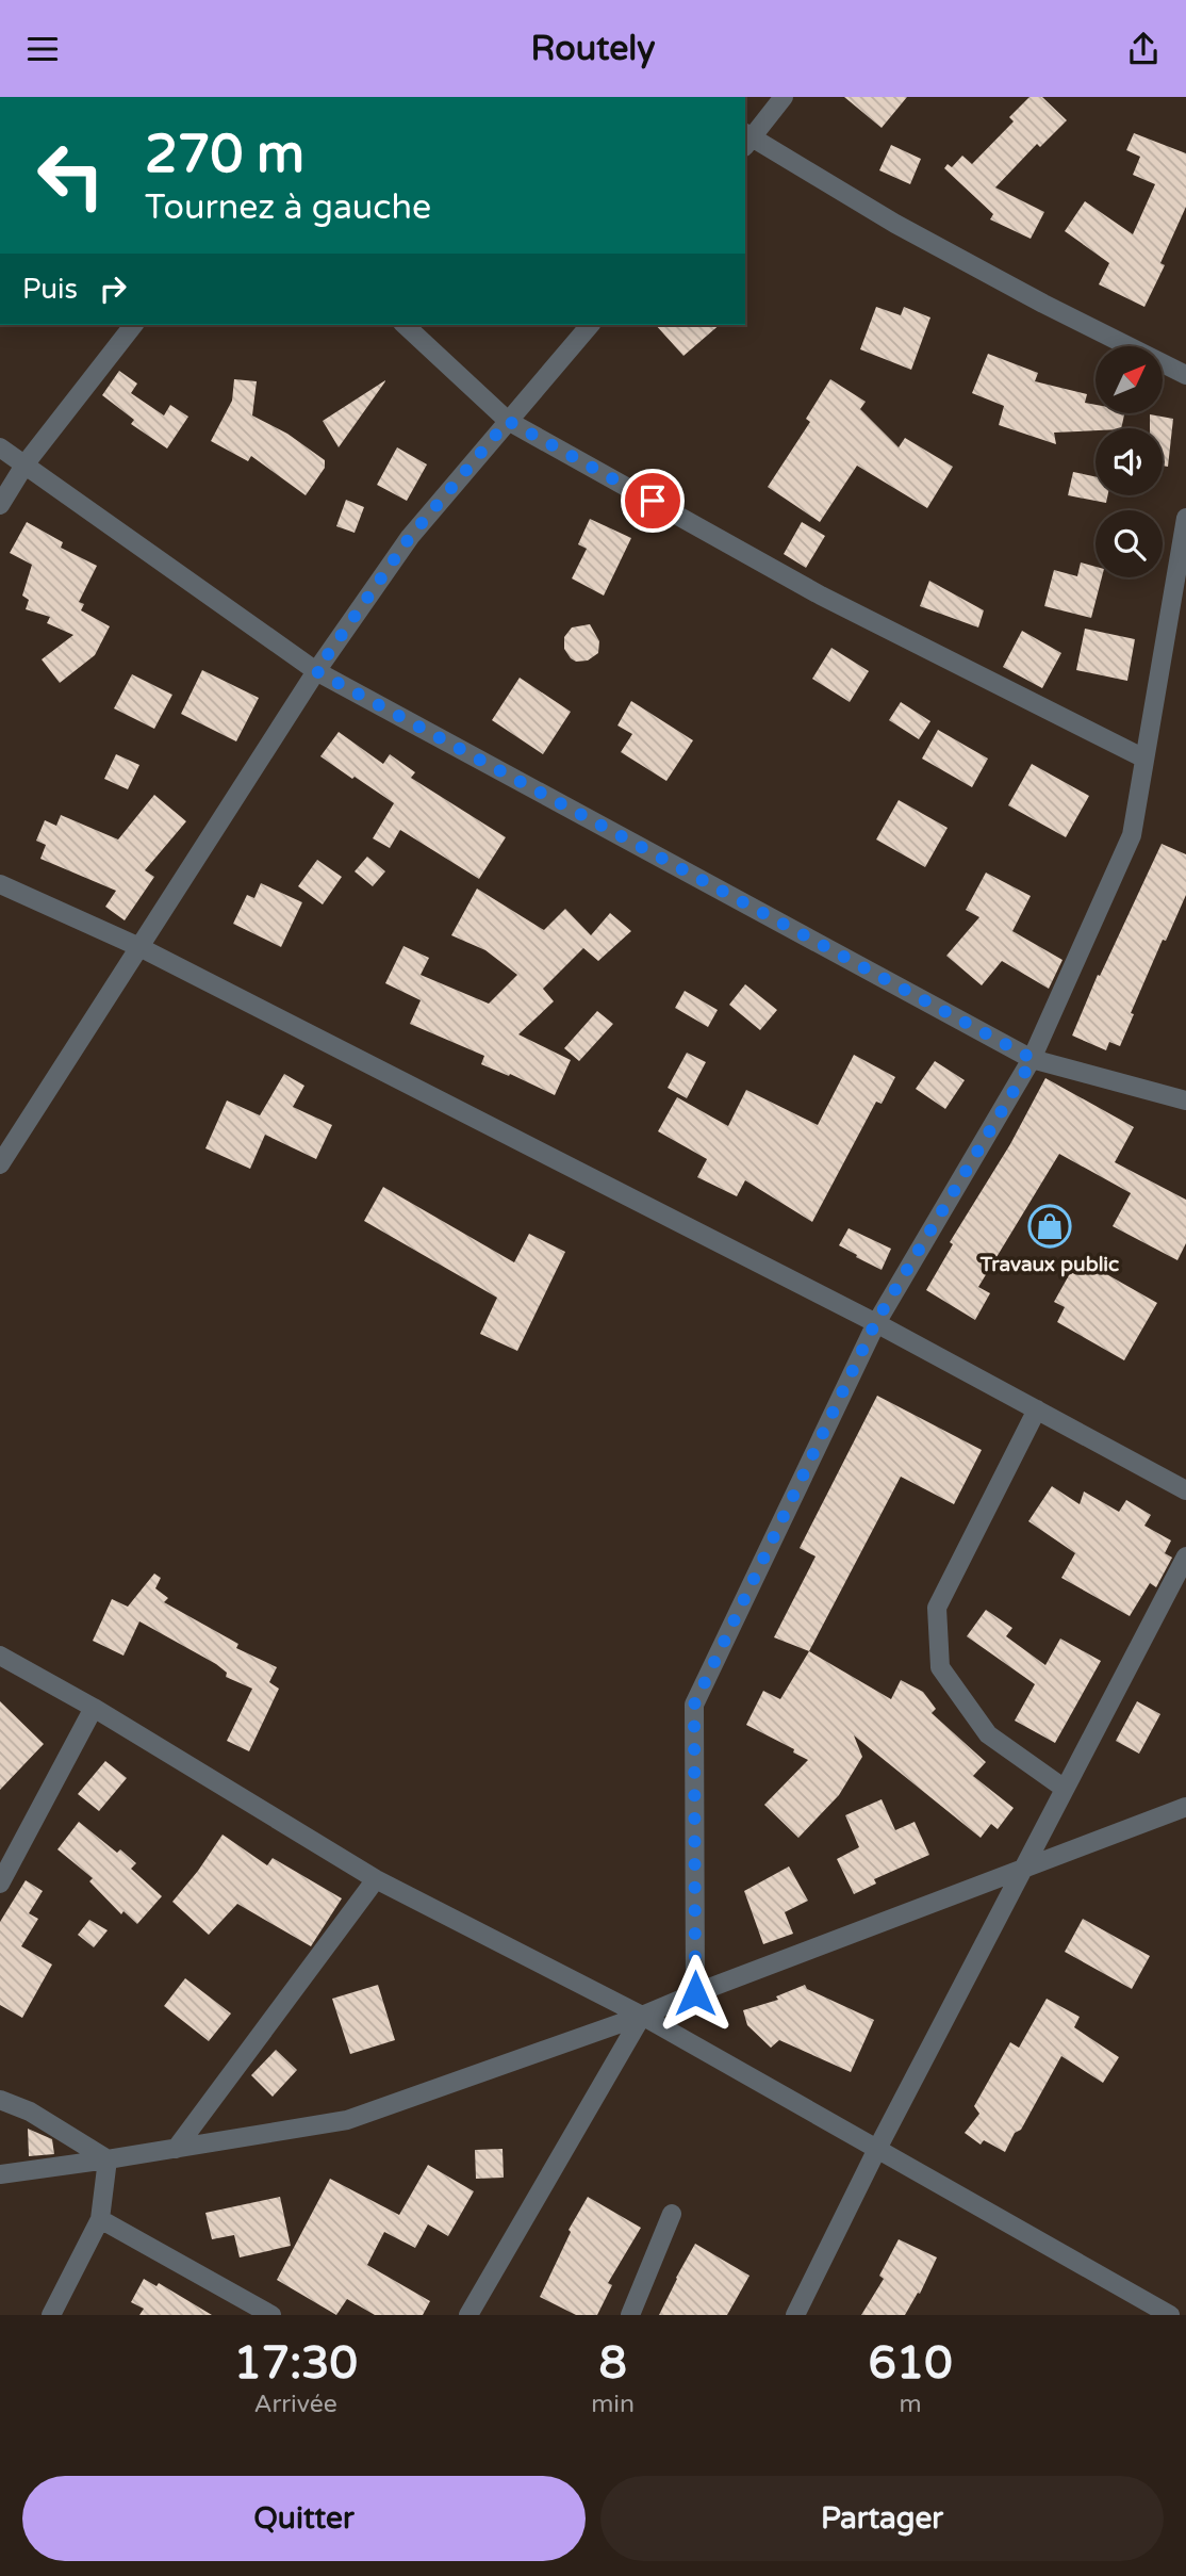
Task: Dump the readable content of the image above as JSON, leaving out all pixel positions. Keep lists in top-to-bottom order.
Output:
{
  "places": {
    "shop": ["Travaux public"]
  },
  "north": "top right",
  "page": {
    "header": "Routely",
    "turn": ["270 m", "Tournez à gauche"],
    "then": "Puis",
    "eta": [
      "17:30",
      "Arrivée",
      "8",
      "min",
      "610",
      "m"
    ],
    "buttons": ["Quitter", "Partager"]
  }
}
